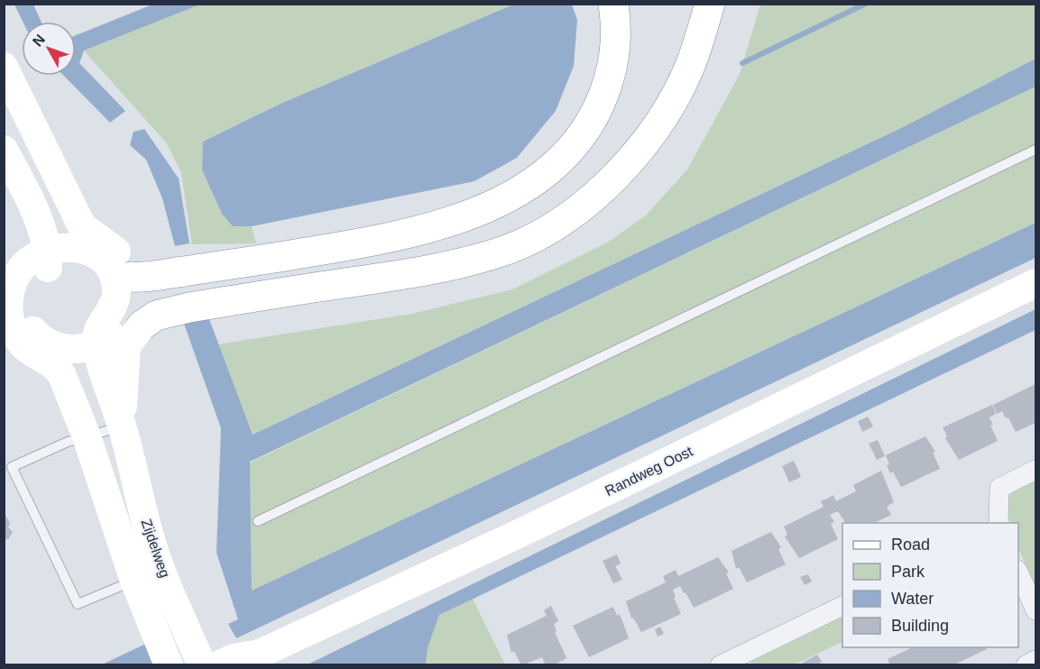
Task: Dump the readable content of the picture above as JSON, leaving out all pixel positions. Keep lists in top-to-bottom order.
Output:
{
  "streets": {
    "main road": ["Randweg Oost", "Zijdelweg"]
  },
  "crossings": [
    ["Randweg Oost", "Zijdelweg"]
  ],
  "legend": [
    "Road",
    "Park",
    "Water",
    "Building"
  ],
  "north": "top left"
}
